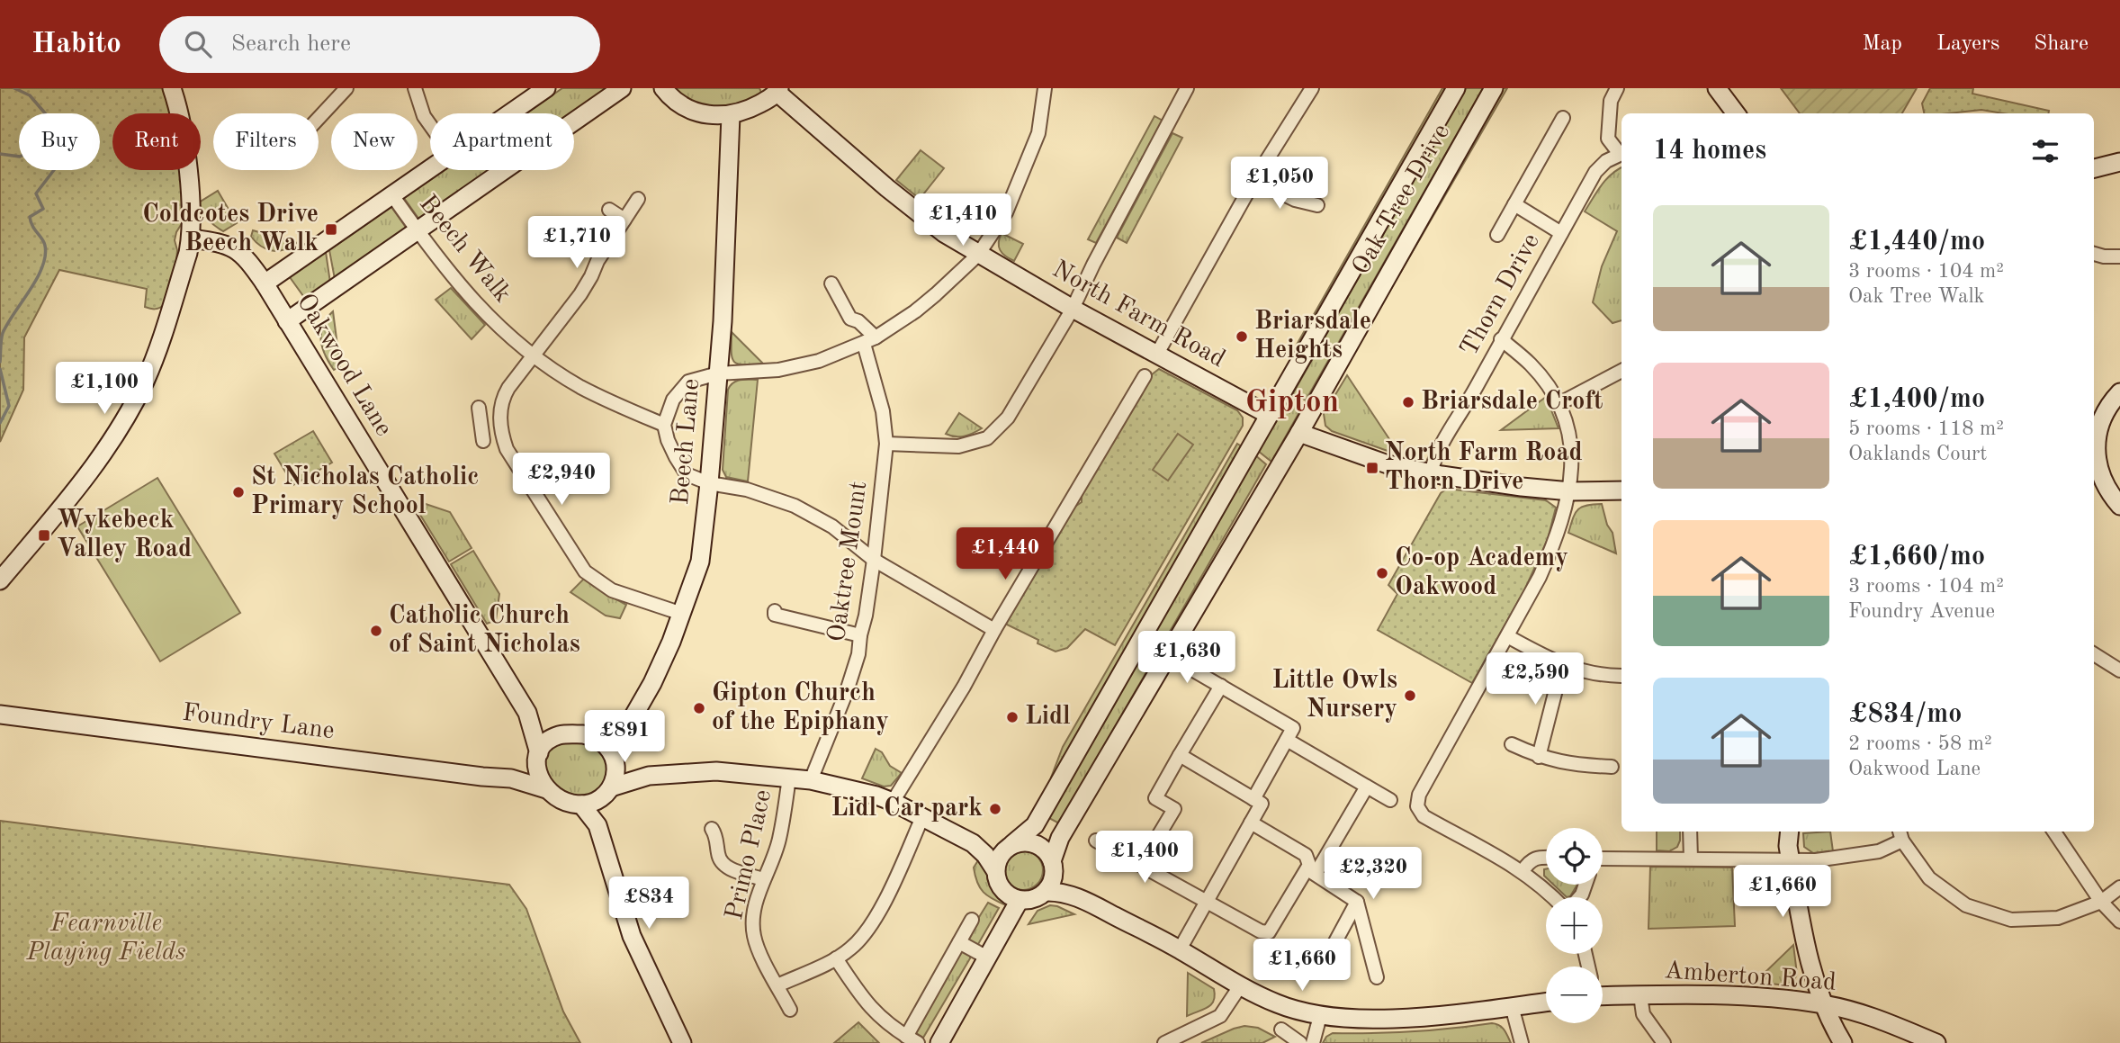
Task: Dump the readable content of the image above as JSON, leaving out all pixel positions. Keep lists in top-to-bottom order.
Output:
{
  "streets": {
    "street": [
      "Oak Tree Drive",
      "Beech Walk",
      "Thorn Drive",
      "North Farm Road",
      "Oakwood Lane",
      "Beech Lane",
      "Oaktree Mount",
      "Foundry Lane",
      "Primo Place",
      "Amberton Road"
    ]
  },
  "crossings": [
    ["Oak Tree Drive", "North Farm Road"],
    ["Oakwood Lane", "Beech Lane"],
    ["Oakwood Lane", "Foundry Lane"],
    ["Beech Lane", "Foundry Lane"]
  ],
  "districts": ["Gipton"],
  "parks": ["Fearnville Playing Fields"],
  "places": {
    "transit": ["Coldcotes Drive Beech Walk", "North Farm Road Thorn Drive", "Wykebeck Valley Road"],
    "other": [
      "Briarsdale Heights",
      "Briarsdale Croft",
      "St Nicholas Catholic Primary School",
      "Co-op Academy Oakwood",
      "Catholic Church of Saint Nicholas",
      "Little Owls Nursery",
      "Gipton Church of the Epiphany",
      "Lidl",
      "Lidl Car park"
    ]
  },
  "page": {
    "header": "Habito",
    "search": "Search here",
    "nav": ["Map", "Layers", "Share"],
    "chip": [
      "Buy",
      "Rent",
      "Filters",
      "New",
      "Apartment"
    ],
    "heading": "14 homes",
    "price": [
      "£1,050",
      "£1,410",
      "£1,710",
      "£1,100",
      "£2,940",
      "£1,440",
      "£1,630",
      "£2,590",
      "£891",
      "£1,400",
      "£2,320",
      "£1,660",
      "£834",
      "£1,660"
    ],
    "list": [
      {
        "name": "£1,440/mo",
        "note": "3 rooms · 104 m² · Oak Tree Walk"
      },
      {
        "name": "£1,400/mo",
        "note": "5 rooms · 118 m² · Oaklands Court"
      },
      {
        "name": "£1,660/mo",
        "note": "3 rooms · 104 m² · Foundry Avenue"
      },
      {
        "name": "£834/mo",
        "note": "2 rooms · 58 m² · Oakwood Lane"
      }
    ],
    "map_buttons": ["+", "−"]
  }
}
